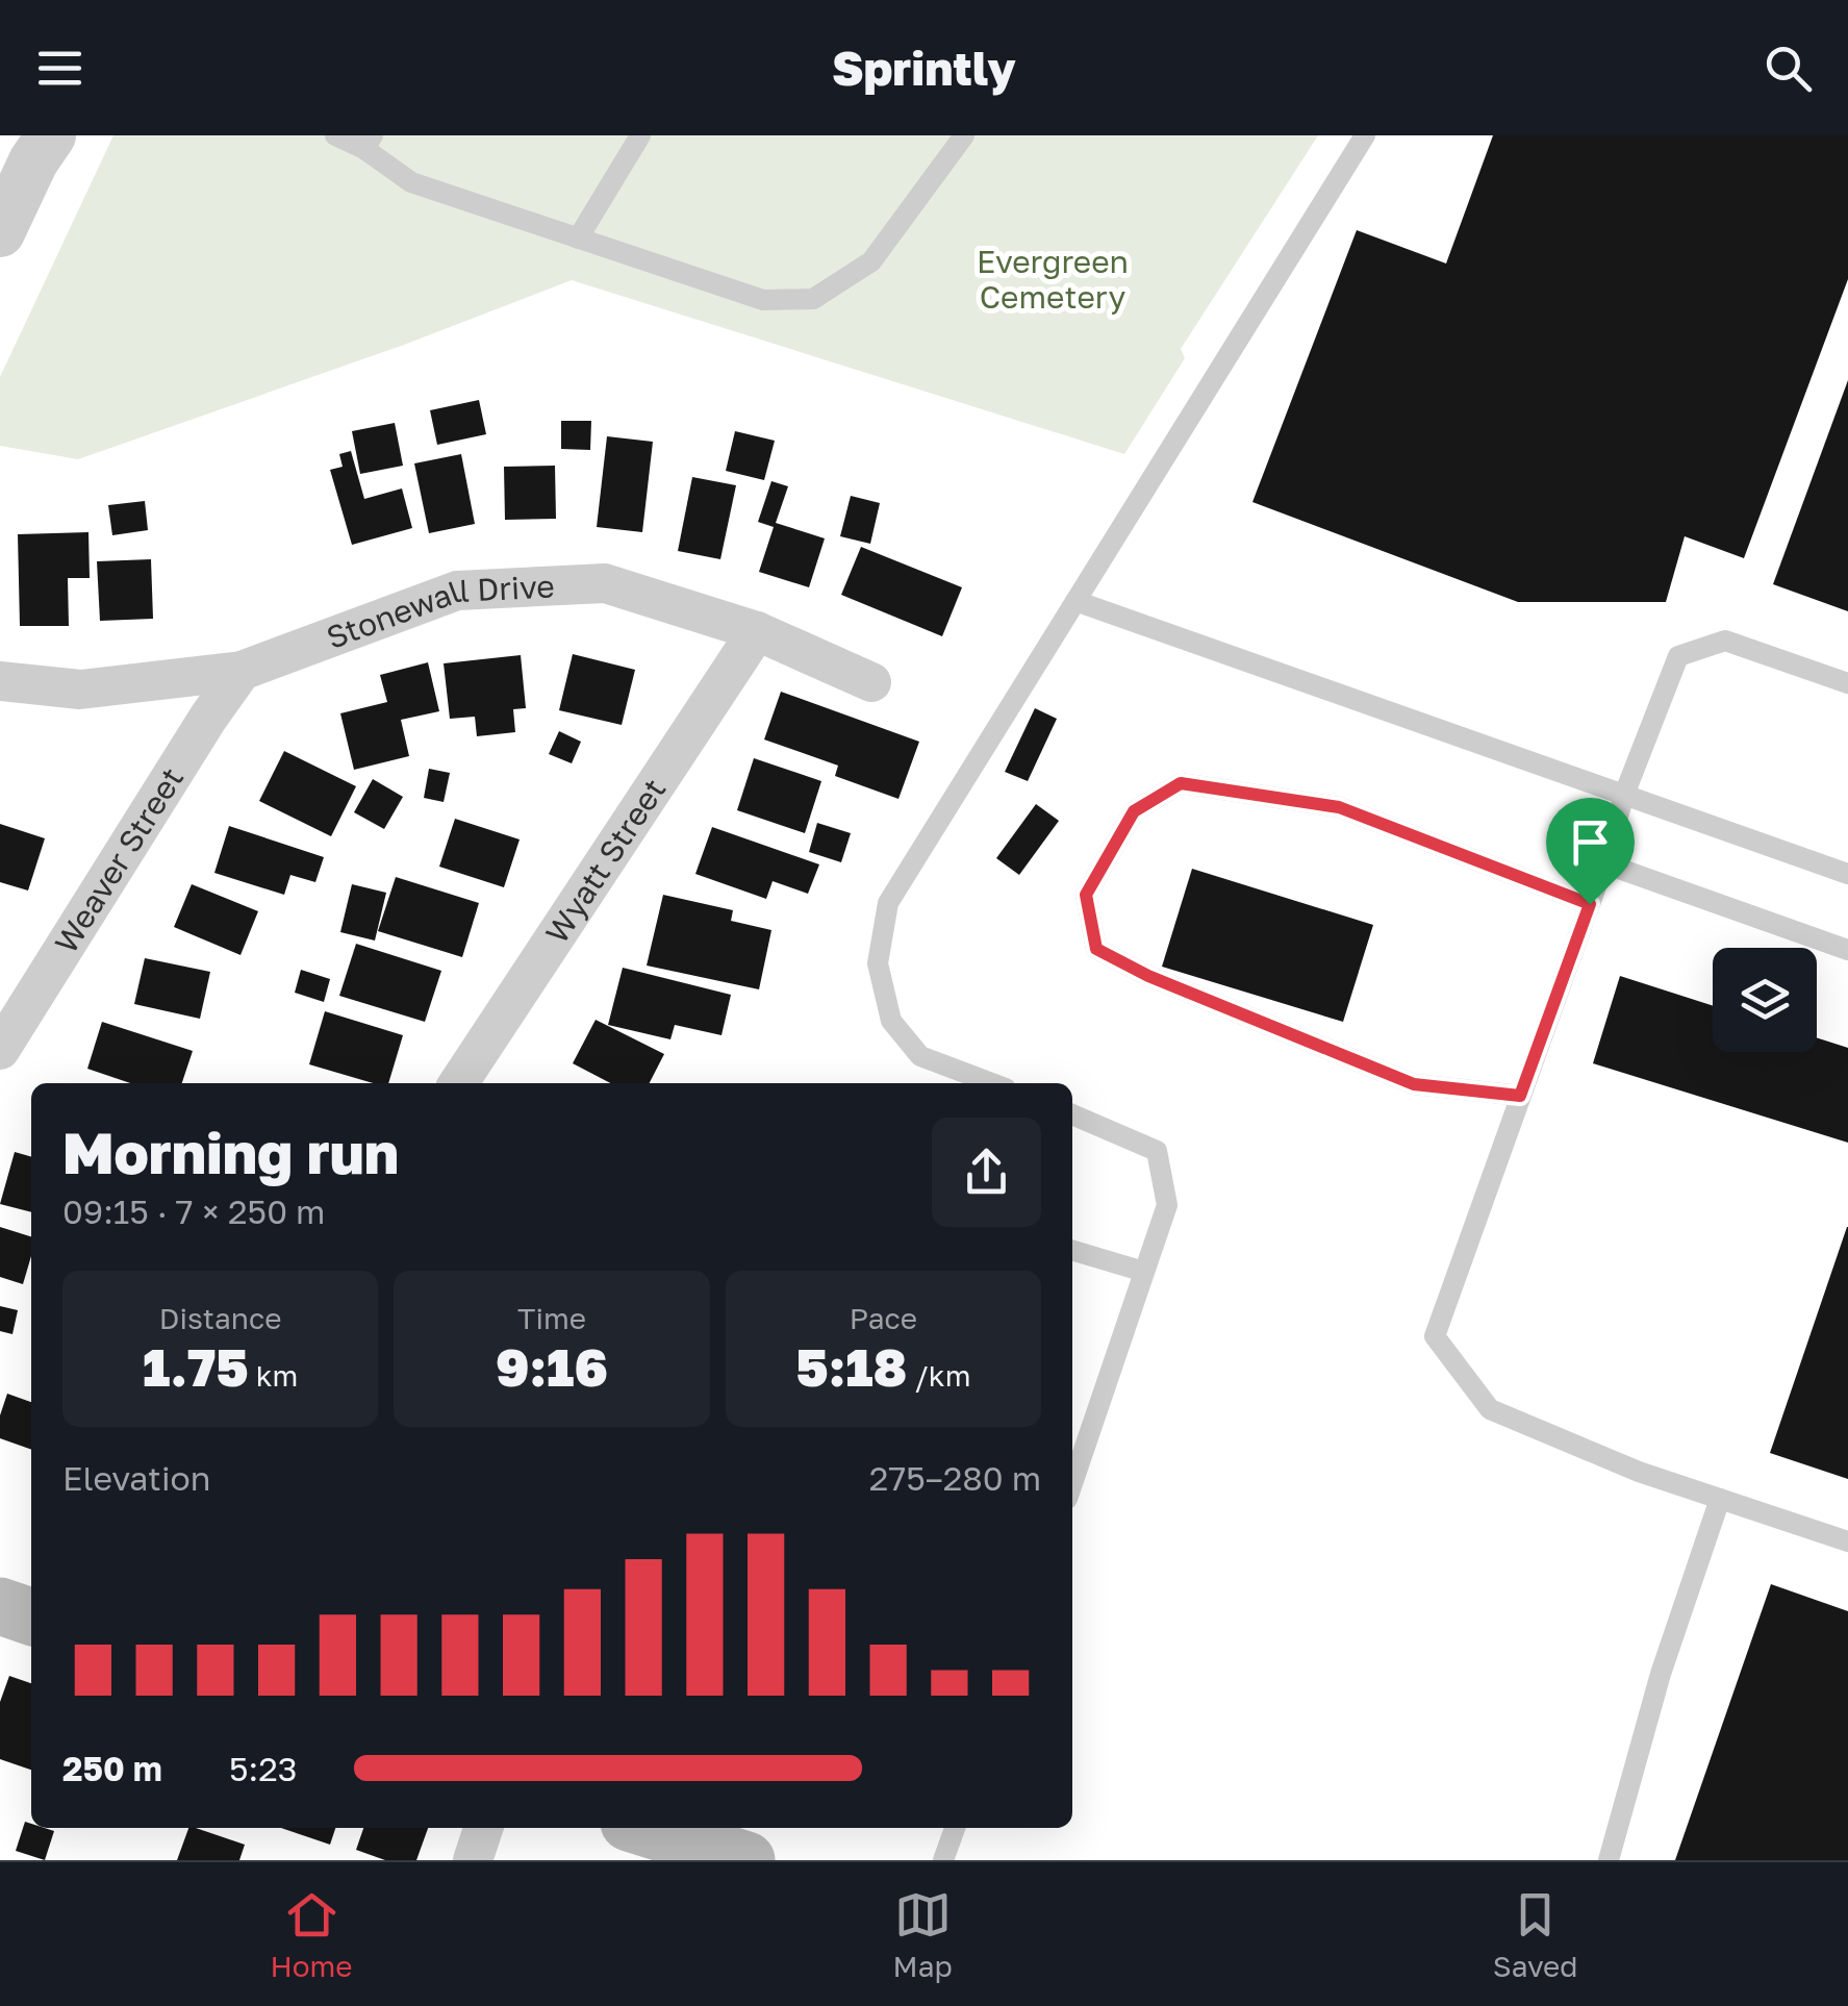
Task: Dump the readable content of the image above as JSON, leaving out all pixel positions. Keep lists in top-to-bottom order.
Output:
{
  "streets": {
    "street": ["Stonewall Drive", "Weaver Street", "Wyatt Street"]
  },
  "crossings": [
    ["Stonewall Drive", "Weaver Street"],
    ["Stonewall Drive", "Wyatt Street"]
  ],
  "parks": ["Evergreen Cemetery"],
  "page": {
    "header": "Sprintly",
    "heading": ["Morning run", "09:15 · 7 × 250 m"],
    "stats": [
      ["Distance", "1.75 km"],
      ["Time", "9:16"],
      ["Pace", "5:18 /km"]
    ],
    "chart": ["Elevation", "275–280 m"],
    "list": [
      {
        "name": "250 m",
        "note": "5:23"
      }
    ],
    "tabs": ["Home", "Map", "Saved"]
  }
}
